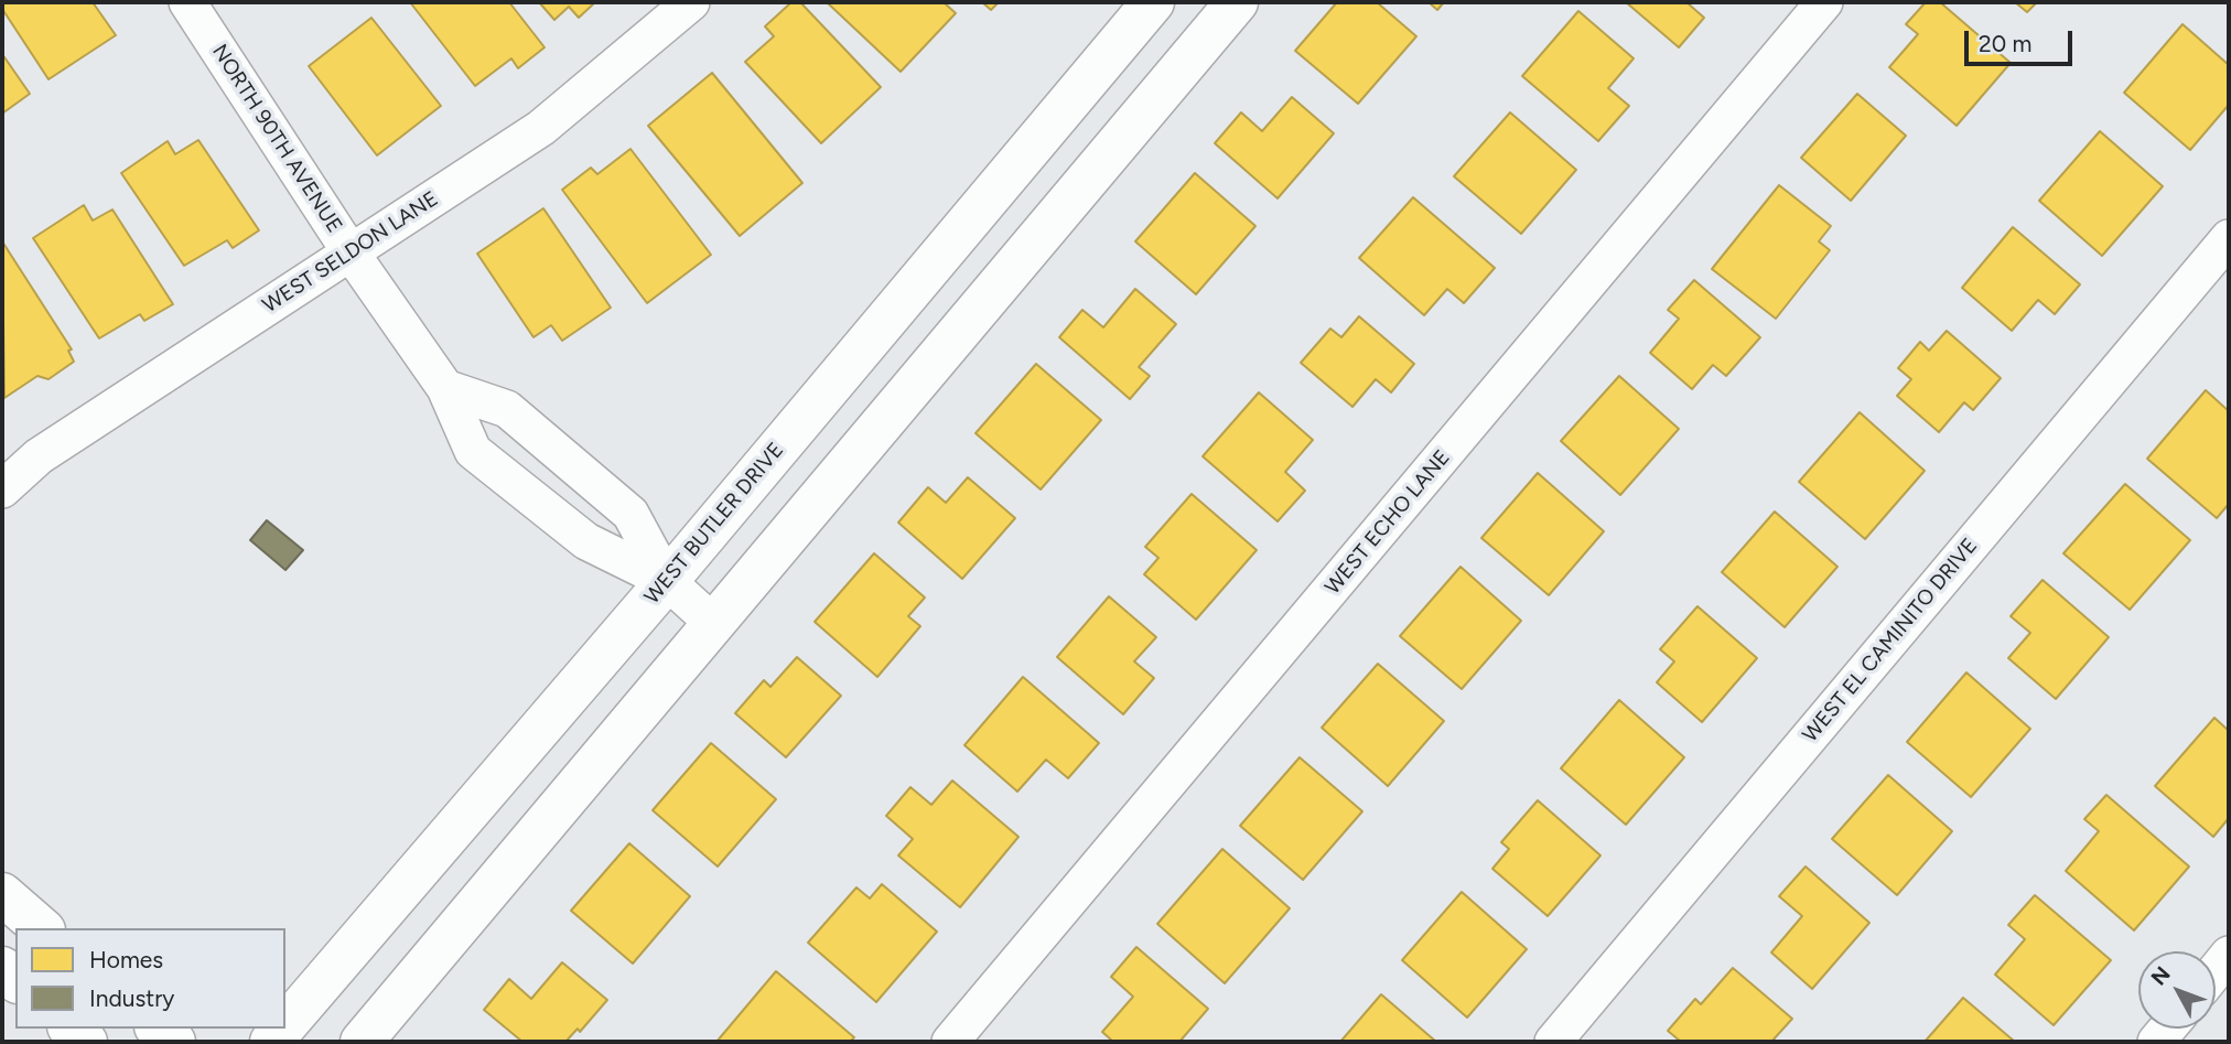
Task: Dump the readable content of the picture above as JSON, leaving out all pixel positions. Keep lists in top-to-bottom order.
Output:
{
  "streets": {
    "street": [
      "NORTH 90TH AVENUE",
      "WEST SELDON LANE",
      "WEST ECHO LANE",
      "WEST BUTLER DRIVE",
      "WEST EL CAMINITO DRIVE"
    ]
  },
  "crossings": [
    ["NORTH 90TH AVENUE", "WEST SELDON LANE"],
    ["NORTH 90TH AVENUE", "WEST BUTLER DRIVE"]
  ],
  "legend": ["Homes", "Industry"],
  "scale_bar": "20 m",
  "north": "top left"
}
